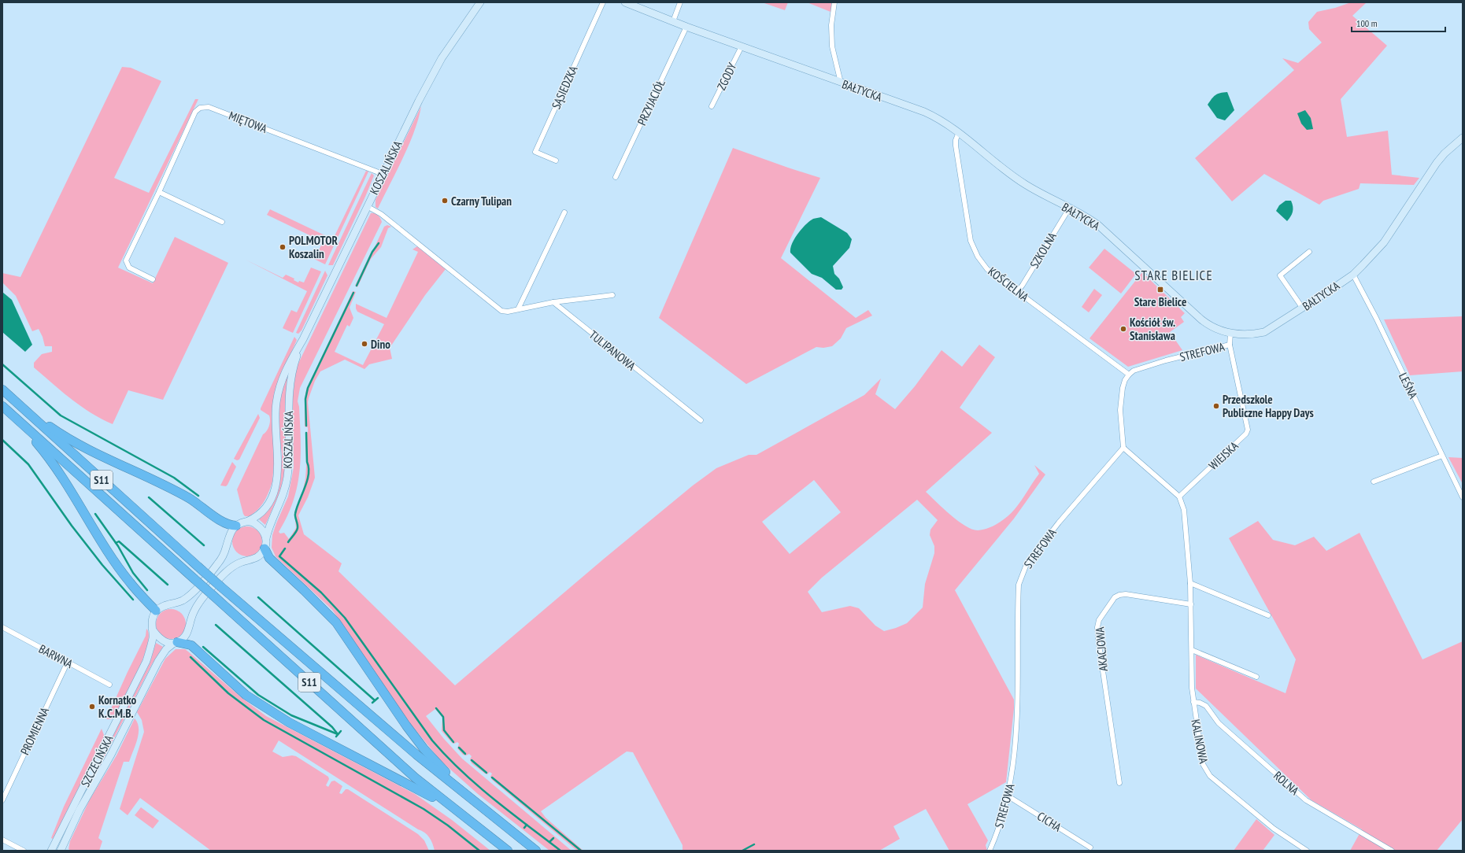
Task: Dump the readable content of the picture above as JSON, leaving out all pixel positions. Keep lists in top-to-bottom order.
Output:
{
  "streets": {
    "highway": ["S11"],
    "main road": ["BAŁTYCKA", "KOSZALIŃSKA", "SZCZECIŃSKA"],
    "street": [
      "ZGODY",
      "SĄSIEDZKA",
      "PRZYJACIÓŁ",
      "MIĘTOWA",
      "SZKOLNA",
      "KOŚCIELNA",
      "TULIPANOWA",
      "STREFOWA",
      "LEŚNA",
      "WIEJSKA",
      "AKACJOWA",
      "BARWNA",
      "PROMIENNA",
      "KALINOWA",
      "ROLNA",
      "CICHA"
    ]
  },
  "crossings": [
    ["ZGODY", "BAŁTYCKA"],
    ["BAŁTYCKA", "PRZYJACIÓŁ"],
    ["BAŁTYCKA", "SZKOLNA"],
    ["BAŁTYCKA", "KOŚCIELNA"],
    ["BAŁTYCKA", "LEŚNA"],
    ["BAŁTYCKA", "WIEJSKA"],
    ["MIĘTOWA", "KOSZALIŃSKA"],
    ["KOSZALIŃSKA", "SZCZECIŃSKA"],
    ["SZKOLNA", "KOŚCIELNA"],
    ["KOŚCIELNA", "STREFOWA"],
    ["STREFOWA", "WIEJSKA"],
    ["STREFOWA", "CICHA"],
    ["WIEJSKA", "KALINOWA"],
    ["AKACJOWA", "KALINOWA"],
    ["BARWNA", "PROMIENNA"],
    ["KALINOWA", "ROLNA"]
  ],
  "districts": ["STARE BIELICE"],
  "places": {
    "other": [
      "Czarny Tulipan",
      "POLMOTOR Koszalin",
      "Kościół św. Stanisława",
      "Dino",
      "Przedszkole Publiczne Happy Days",
      "Kornatko K.C.M.B."
    ],
    "transit": ["Stare Bielice"]
  },
  "scale_bar": "100 m"
}
